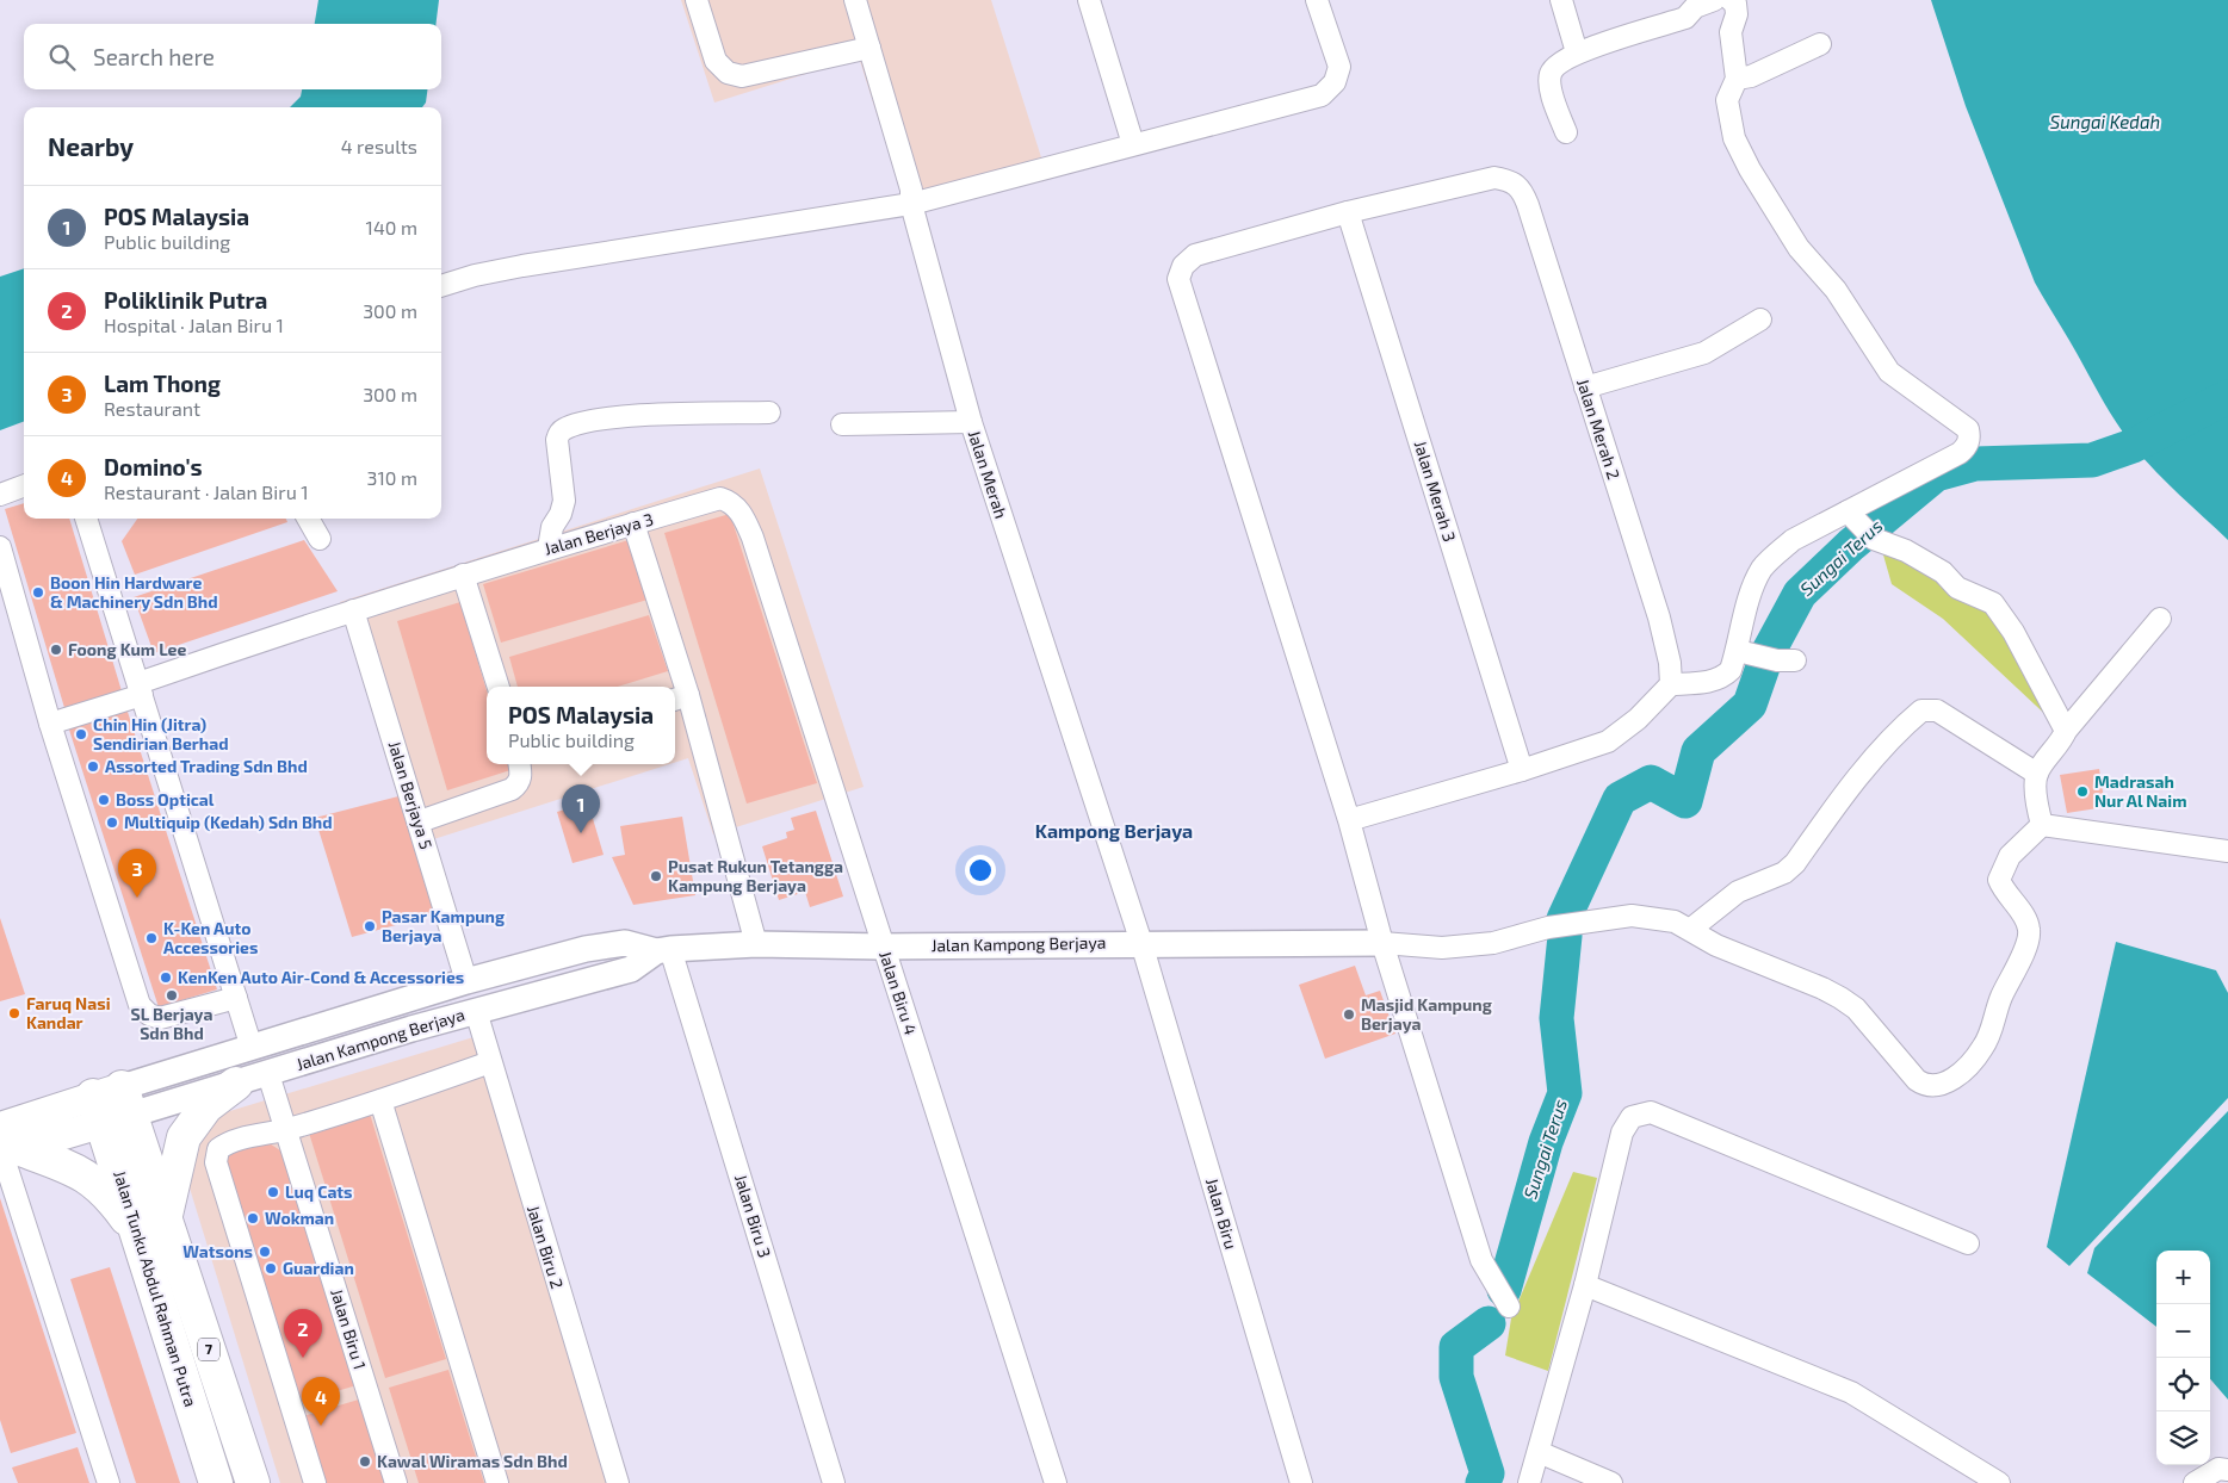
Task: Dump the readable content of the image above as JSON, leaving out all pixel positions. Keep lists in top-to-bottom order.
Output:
{
  "streets": {
    "main road": ["Jalan Tunku Abdul Rahman Putra", "7"],
    "street": [
      "Jalan Merah 2",
      "Jalan Merah",
      "Jalan Merah 3",
      "Jalan Berjaya 3",
      "Jalan Berjaya 5",
      "Jalan Kampong Berjaya",
      "Jalan Biru 4",
      "Jalan Biru",
      "Jalan Biru 3",
      "Jalan Biru 2",
      "Jalan Biru 1"
    ]
  },
  "crossings": [
    ["Jalan Merah 2", "Jalan Merah 3"],
    ["Jalan Merah", "Jalan Kampong Berjaya"],
    ["Jalan Merah", "Jalan Biru"],
    ["Jalan Berjaya 3", "Jalan Berjaya 5"],
    ["Jalan Berjaya 3", "Jalan Biru 4"],
    ["Jalan Berjaya 5", "Jalan Kampong Berjaya"],
    ["Jalan Kampong Berjaya", "Jalan Biru 4"],
    ["Jalan Kampong Berjaya", "Jalan Biru"],
    ["Jalan Kampong Berjaya", "Jalan Biru 3"],
    ["Jalan Kampong Berjaya", "Jalan Biru 2"],
    ["Jalan Kampong Berjaya", "Jalan Tunku Abdul Rahman Putra"],
    ["Jalan Kampong Berjaya", "Jalan Biru 1"]
  ],
  "districts": ["Kampong Berjaya"],
  "water": ["Sungai Kedah", "Sungai Terus"],
  "places": [
    "Boon Hin Hardware & Machinery Sdn Bhd",
    "Foong Kum Lee",
    "Chin Hin (Jitra) Sendirian Berhad",
    "Assorted Trading Sdn Bhd",
    "Madrasah Nur Al Naim",
    "Boss Optical",
    "Multiquip (Kedah) Sdn Bhd",
    "Pusat Rukun Tetangga Kampung Berjaya",
    "Pasar Kampung Berjaya",
    "K-Ken Auto Accessories",
    "KenKen Auto Air-Cond & Accessories",
    "SL Berjaya Sdn Bhd",
    "Faruq Nasi Kandar",
    "Masjid Kampung Berjaya",
    "Luq Cats",
    "Wokman",
    "Watsons",
    "Guardian",
    "Kawal Wiramas Sdn Bhd"
  ],
  "page": {
    "search": "Search here",
    "heading": ["Nearby", "4 results"],
    "list": [
      {
        "mark": "1",
        "name": "POS Malaysia",
        "note": "Public building",
        "value": "140 m"
      },
      {
        "mark": "2",
        "name": "Poliklinik Putra",
        "note": "Hospital · Jalan Biru 1",
        "value": "300 m"
      },
      {
        "mark": "3",
        "name": "Lam Thong",
        "note": "Restaurant",
        "value": "300 m"
      },
      {
        "mark": "4",
        "name": "Domino's",
        "note": "Restaurant · Jalan Biru 1",
        "value": "310 m"
      }
    ],
    "popup": ["POS Malaysia", "Public building"],
    "pins": [
      "1",
      "3",
      "2",
      "4"
    ],
    "map_buttons": ["+", "−"]
  }
}
